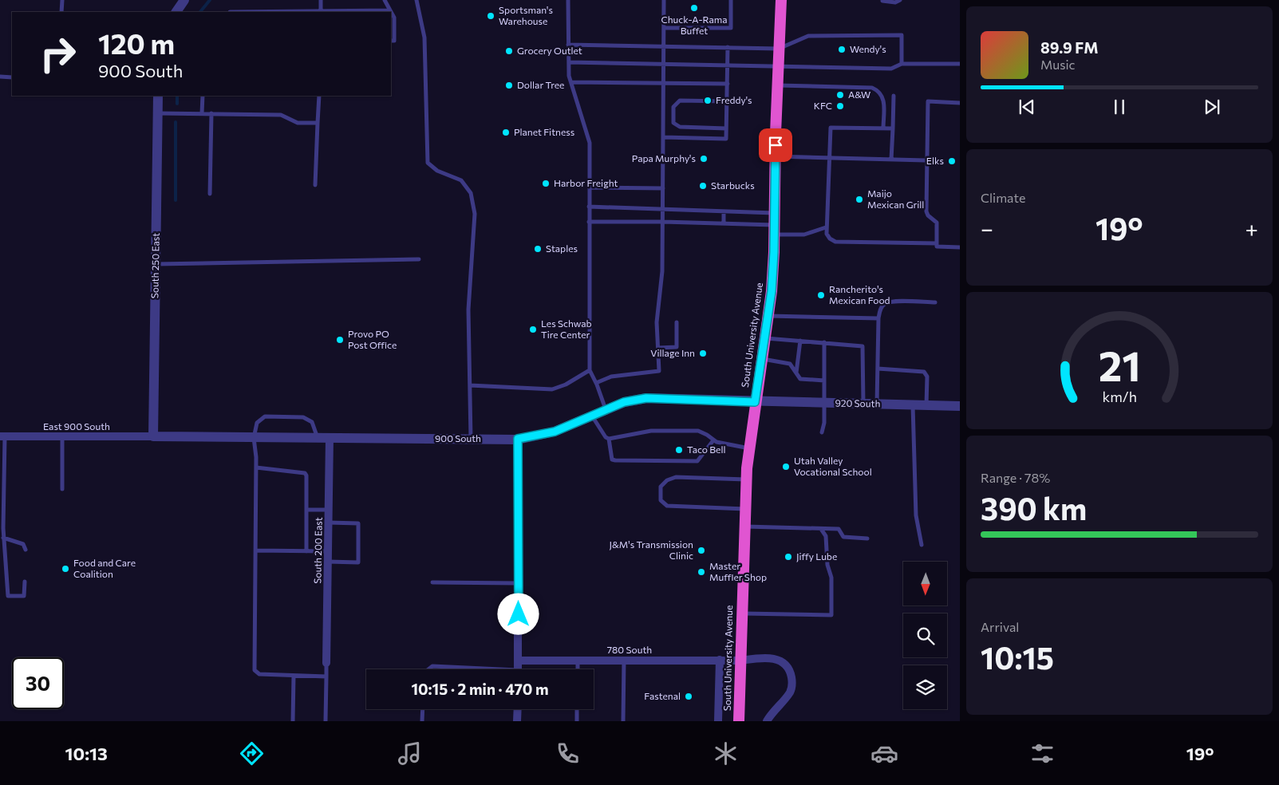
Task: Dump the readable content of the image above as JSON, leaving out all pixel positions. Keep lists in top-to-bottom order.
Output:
{
  "streets": {
    "highway": ["South University Avenue"],
    "street": [
      "South 250 East",
      "920 South",
      "East 900 South",
      "900 South",
      "South 200 East",
      "780 South"
    ]
  },
  "crossings": [
    ["South 250 East", "East 900 South"],
    ["South 250 East", "900 South"],
    ["South University Avenue", "920 South"],
    ["South University Avenue", "900 South"],
    ["South University Avenue", "780 South"],
    ["920 South", "900 South"],
    ["East 900 South", "900 South"],
    ["900 South", "South 200 East"]
  ],
  "places": [
    "Chuck-A-Rama Buffet",
    "Sportsman's Warehouse",
    "Wendy's",
    "Grocery Outlet",
    "Dollar Tree",
    "A&W",
    "Freddy's",
    "KFC",
    "Planet Fitness",
    "Papa Murphy's",
    "Elks",
    "Harbor Freight",
    "Starbucks",
    "Maijo Mexican Grill",
    "Staples",
    "Rancherito's Mexican Food",
    "Les Schwab Tire Center",
    "Provo PO Post Office",
    "Village Inn",
    "Taco Bell",
    "Utah Valley Vocational School",
    "J&M's Transmission Clinic",
    "Jiffy Lube",
    "Food and Care Coalition",
    "Master Muffler Shop",
    "Fastenal"
  ],
  "north": "bottom",
  "page": {
    "turn": ["120 m", "900 South"],
    "song": ["89.9 FM", "Music"],
    "tile": [
      "Climate",
      ["Range · 78%", "390 km"],
      ["Arrival", "10:15"]
    ],
    "heat": ["−", "19°", "+"],
    "limit": "30",
    "trip": "10:15 · 2 min · 470 m",
    "tabs": ["10:13", "19°"],
    "gauge": ["21", "km/h"]
  }
}
